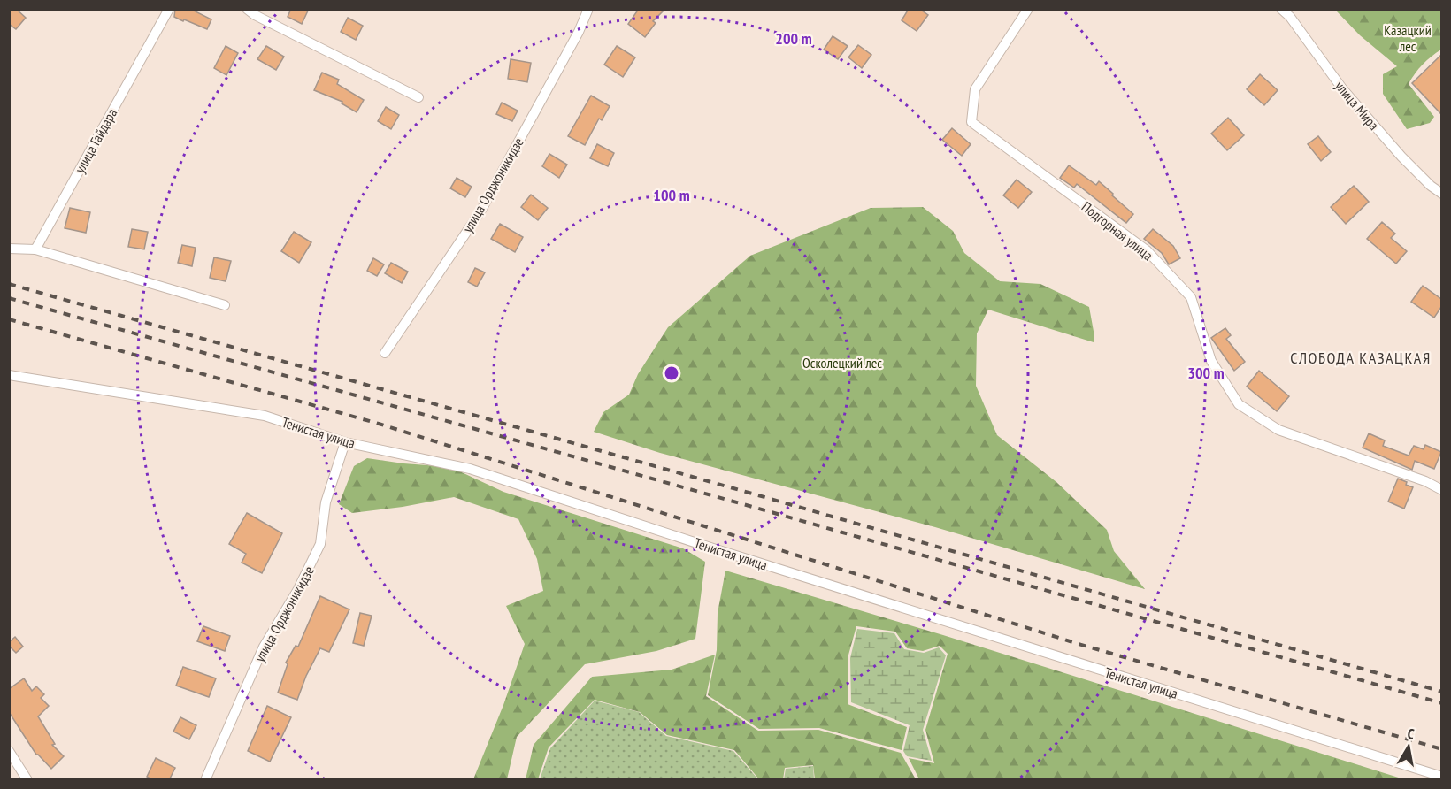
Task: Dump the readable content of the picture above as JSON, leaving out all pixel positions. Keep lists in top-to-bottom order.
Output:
{
  "streets": {
    "street": [
      "улица Мира",
      "улица Гайдара",
      "улица Орджоникидзе",
      "Подгорная улица",
      "Тенистая улица"
    ]
  },
  "crossings": [
    ["улица Орджоникидзе", "Тенистая улица"]
  ],
  "districts": ["СЛОБОДА КАЗАЦКАЯ"],
  "parks": ["Казацкий лес", "Осколецкий лес"],
  "north": "top",
  "rings": ["200 m", "100 m", "300 m"]
}
